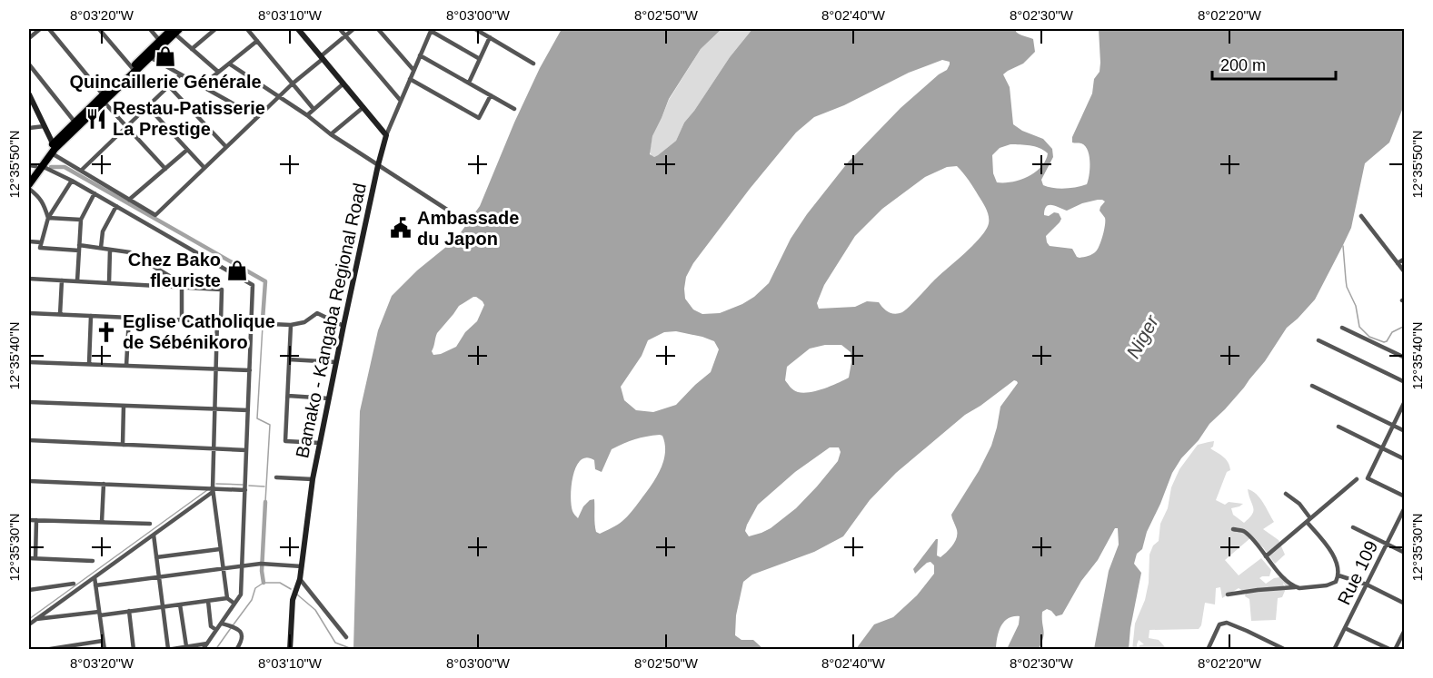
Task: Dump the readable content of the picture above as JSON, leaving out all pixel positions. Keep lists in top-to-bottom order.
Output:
{
  "streets": {
    "street": ["Bamako - Kangaba Regional Road", "Rue 109"]
  },
  "water": ["Niger"],
  "places": {
    "shop": ["Quincaillerie Générale", "Chez Bako fleuriste"],
    "restaurant": ["Restau-Patisserie La Prestige"],
    "public building": ["Ambassade du Japon"],
    "church": ["Eglise Catholique de Sébénikoro"]
  },
  "scale_bar": "200 m",
  "coordinates": [
    "8°03'20\"W",
    "8°03'10\"W",
    "8°03'00\"W",
    "8°02'50\"W",
    "8°02'40\"W",
    "8°02'30\"W",
    "8°02'20\"W",
    "12°35'50\"N",
    "12°35'40\"N",
    "12°35'30\"N"
  ]
}
